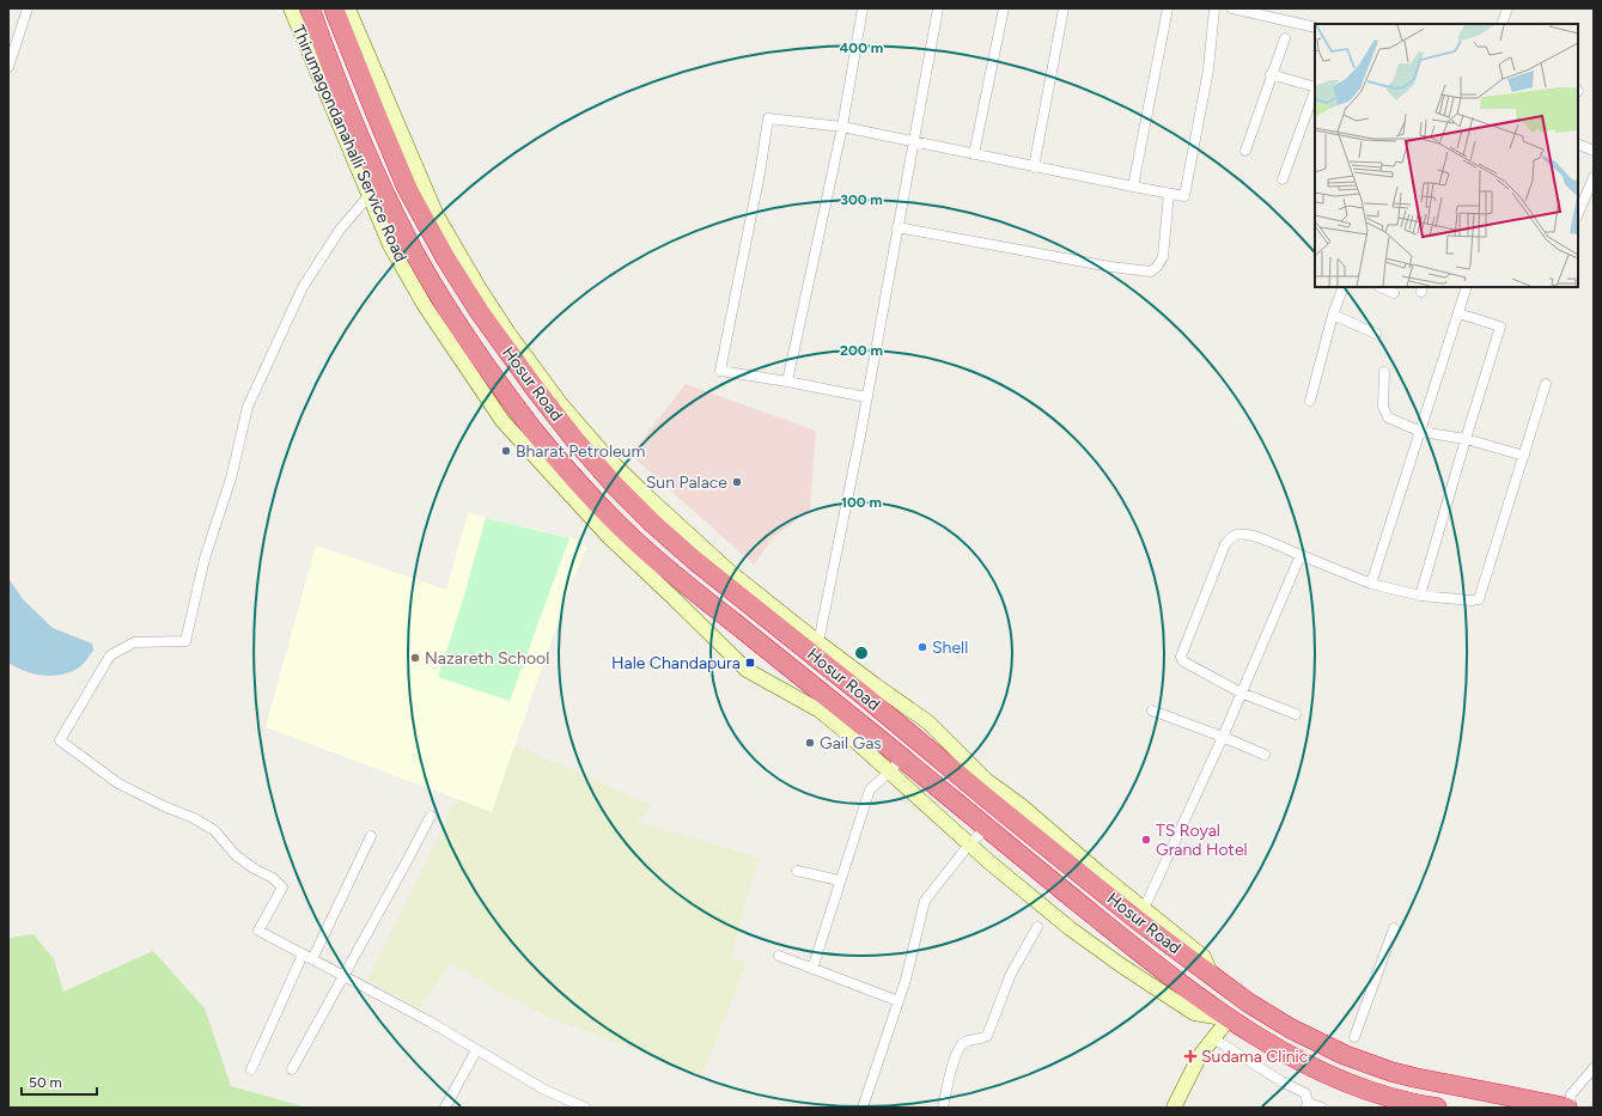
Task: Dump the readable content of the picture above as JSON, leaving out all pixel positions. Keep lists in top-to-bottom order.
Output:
{
  "streets": {
    "highway": ["Hosur Road"],
    "street": ["Thirumagondanahalli Service Road"]
  },
  "crossings": [
    ["Thirumagondanahalli Service Road", "Hosur Road"]
  ],
  "places": {
    "other": [
      "Bharat Petroleum",
      "Sun Palace",
      "Shell",
      "Nazareth School",
      "Gail Gas",
      "TS Royal Grand Hotel"
    ],
    "transit": ["Hale Chandapura"],
    "health": ["Sudama Clinic"]
  },
  "scale_bar": "50 m",
  "rings": [
    "400 m",
    "300 m",
    "200 m",
    "100 m"
  ]
}
